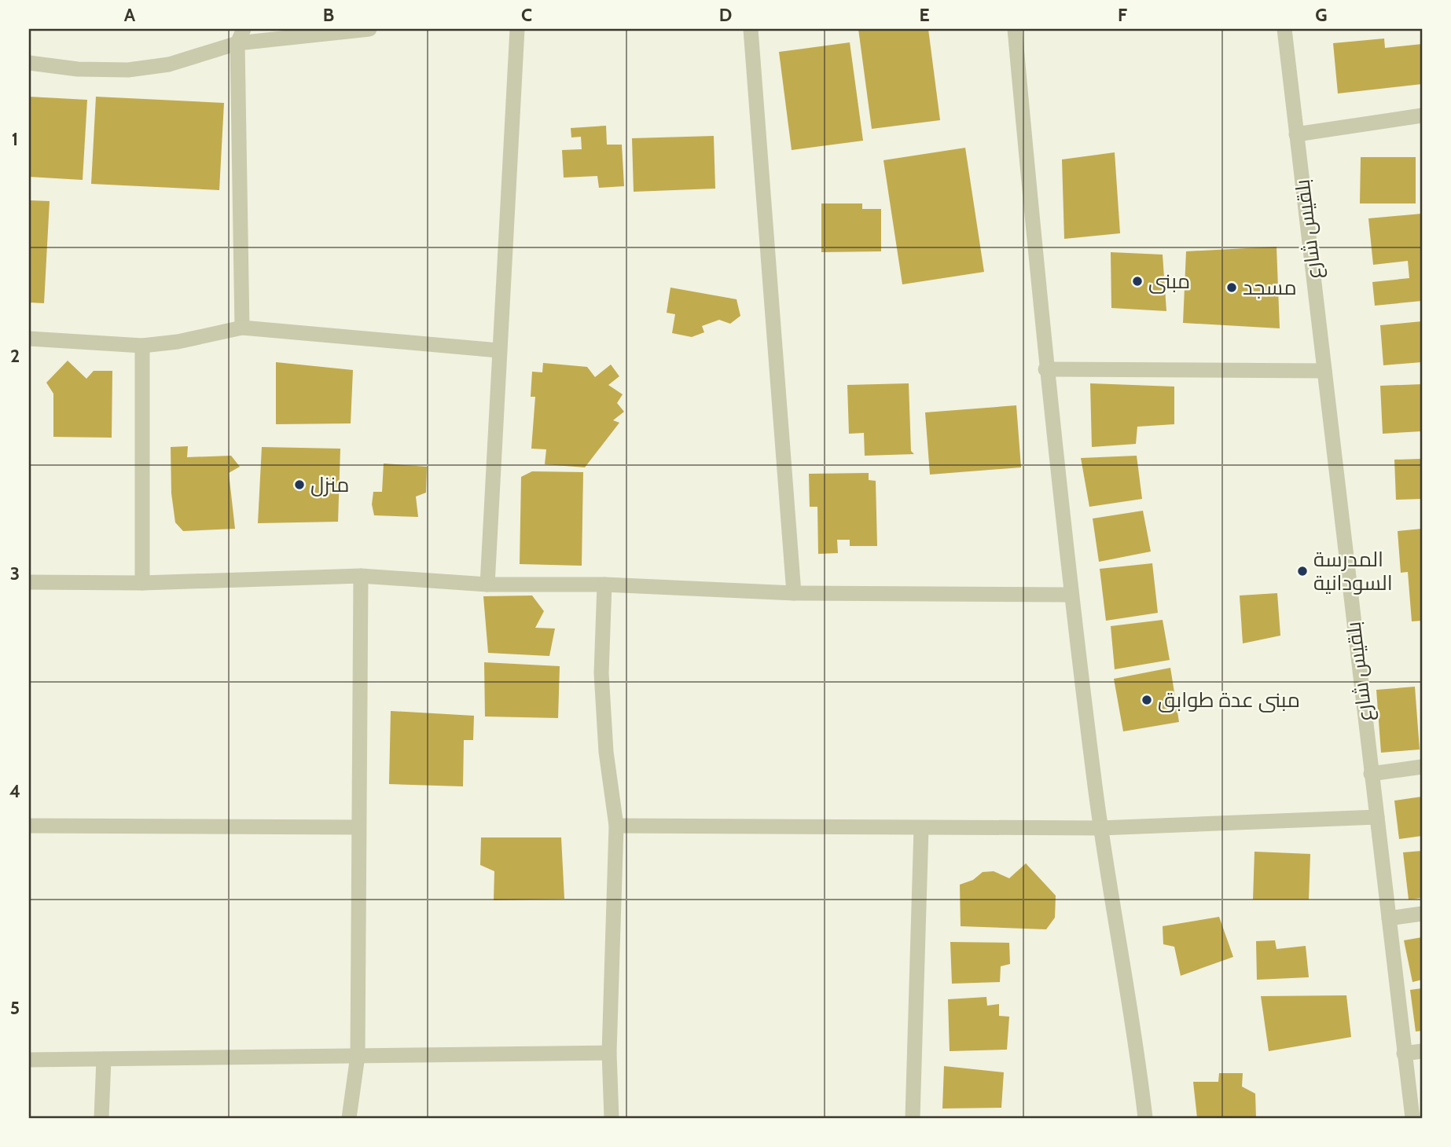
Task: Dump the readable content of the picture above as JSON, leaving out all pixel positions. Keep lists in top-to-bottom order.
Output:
{
  "streets": {
    "street": ["بلقيس شارع"]
  },
  "places": [
    "مبنى",
    "مسجد",
    "منزل",
    "المدرسة السودانية",
    "مبنى عدة طوابق"
  ],
  "grid": {
    "columns": [
      "A",
      "B",
      "C",
      "D",
      "E",
      "F",
      "G"
    ],
    "rows": [
      "1",
      "2",
      "3",
      "4",
      "5"
    ]
  }
}
